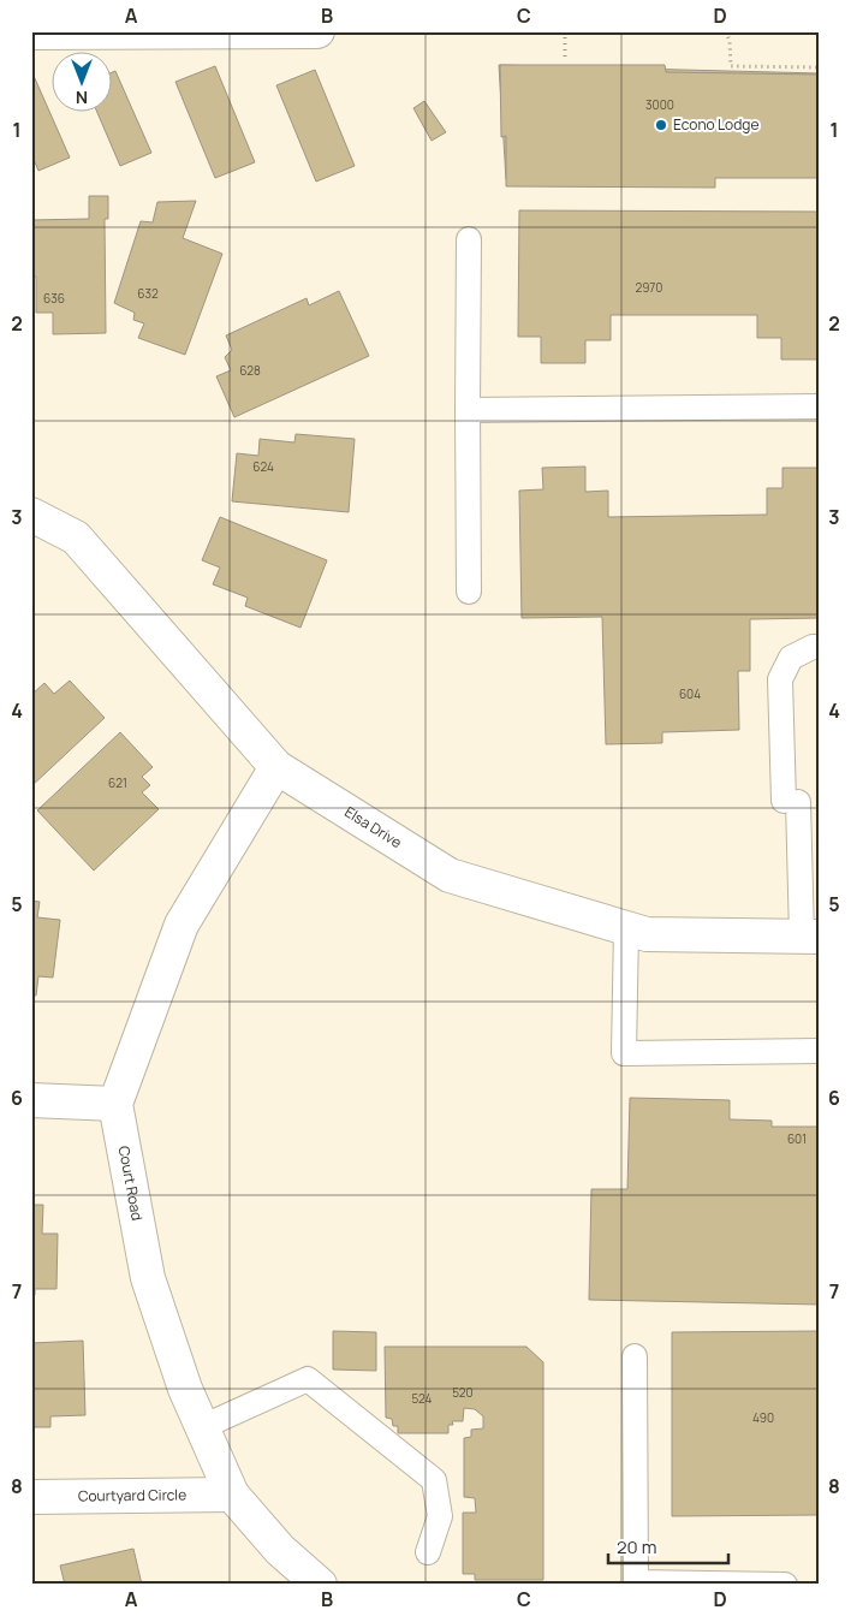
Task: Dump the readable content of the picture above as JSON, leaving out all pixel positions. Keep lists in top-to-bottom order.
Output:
{
  "streets": {
    "street": ["Elsa Drive", "Court Road", "Courtyard Circle"]
  },
  "crossings": [
    ["Court Road", "Courtyard Circle"]
  ],
  "places": ["Econo Lodge"],
  "house_numbers": [
    "3000",
    "2970",
    "632",
    "636",
    "628",
    "624",
    "604",
    "621",
    "601",
    "520",
    "524",
    "490"
  ],
  "scale_bar": "20 m",
  "north": "bottom",
  "grid": {
    "columns": [
      "A",
      "B",
      "C",
      "D"
    ],
    "rows": [
      "1",
      "2",
      "3",
      "4",
      "5",
      "6",
      "7",
      "8"
    ]
  }
}
